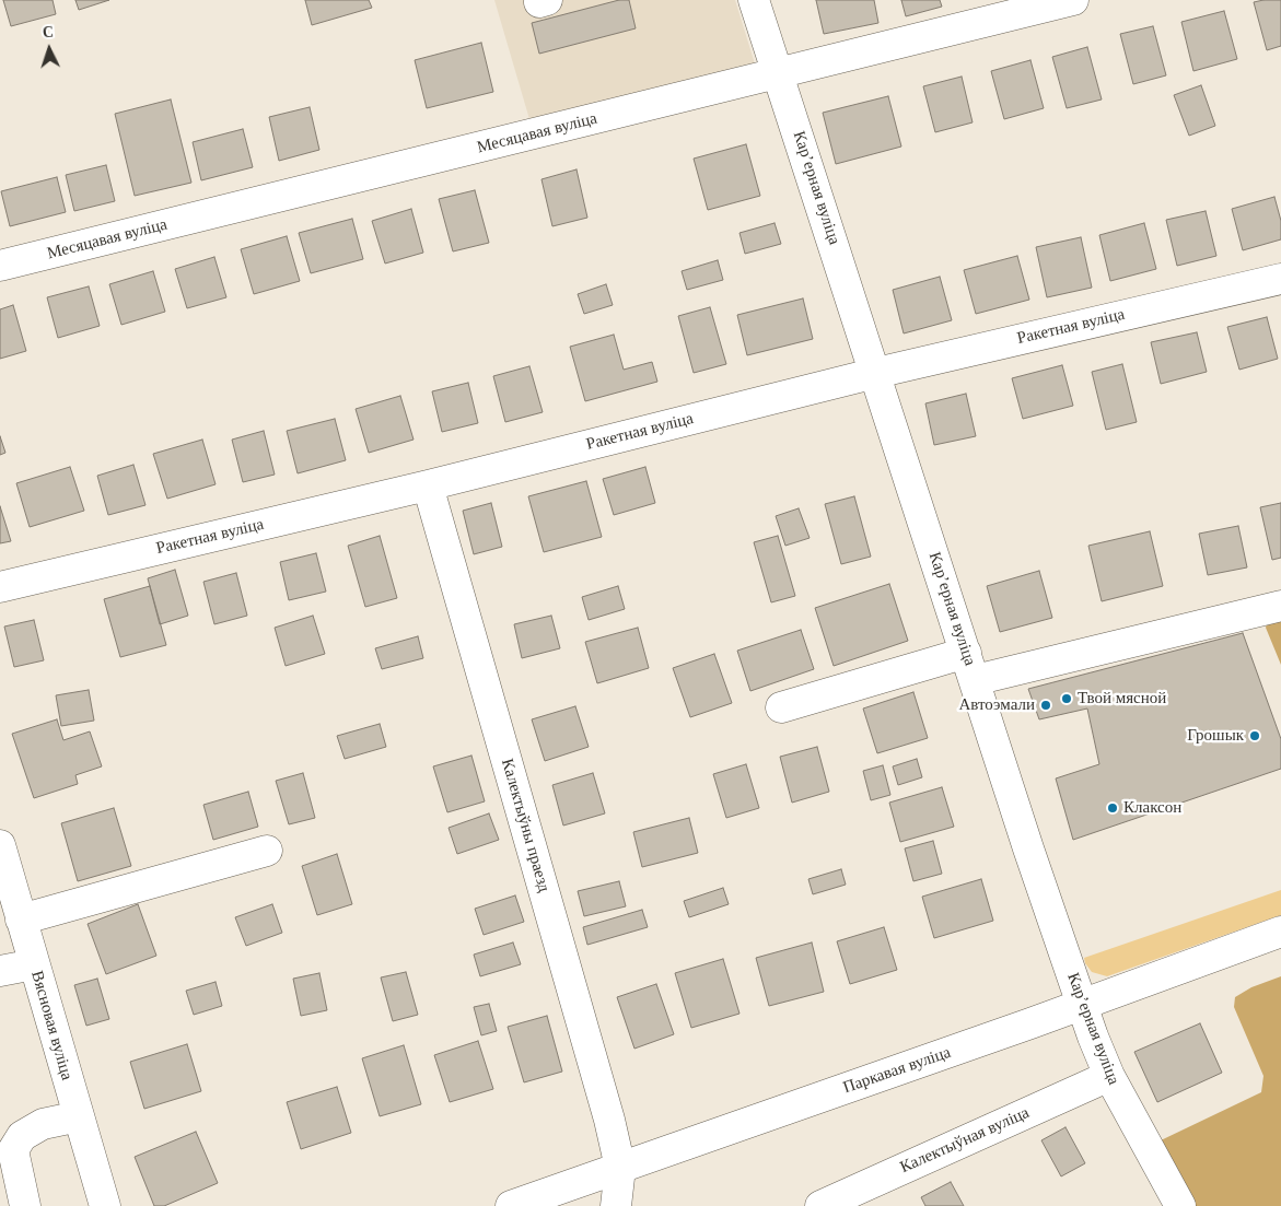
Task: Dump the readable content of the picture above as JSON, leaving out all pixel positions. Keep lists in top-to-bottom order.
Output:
{
  "streets": {
    "street": [
      "Месяцавая вуліца",
      "Карʼерная вуліца",
      "Ракетная вуліца",
      "Калектыўны праезд",
      "Вясновая вуліца",
      "Паркавая вуліца",
      "Калектыўная вуліца"
    ]
  },
  "crossings": [
    ["Месяцавая вуліца", "Карʼерная вуліца"],
    ["Карʼерная вуліца", "Ракетная вуліца"],
    ["Карʼерная вуліца", "Паркавая вуліца"],
    ["Карʼерная вуліца", "Калектыўная вуліца"],
    ["Ракетная вуліца", "Калектыўны праезд"],
    ["Калектыўны праезд", "Паркавая вуліца"]
  ],
  "places": [
    "Твой мясной",
    "Автоэмали",
    "Грошык",
    "Клаксон"
  ],
  "north": "top"
}
